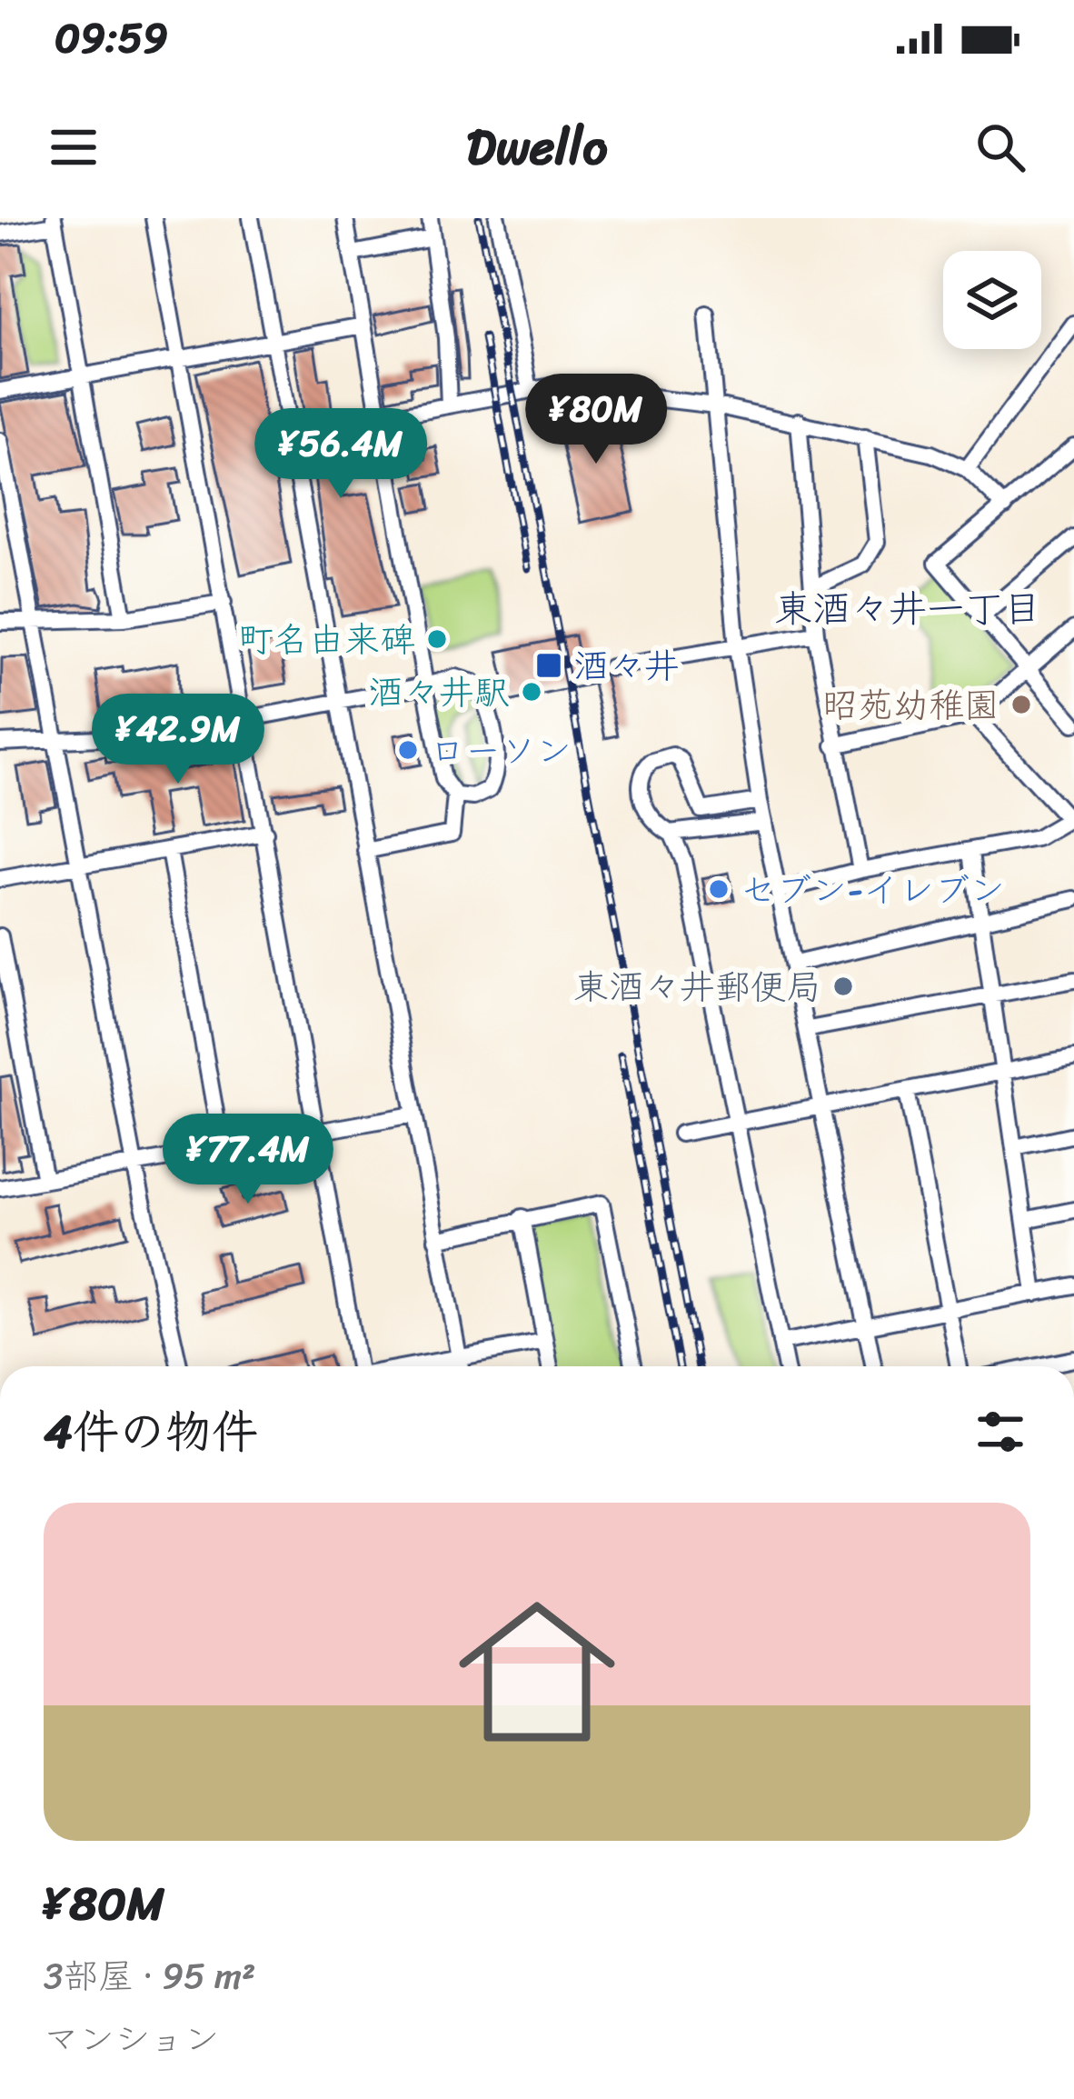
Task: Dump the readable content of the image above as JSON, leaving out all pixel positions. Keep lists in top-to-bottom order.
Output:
{
  "districts": ["東酒々井一丁目"],
  "places": {
    "other": [
      "町名由来碑",
      "酒々井駅",
      "昭苑幼稚園",
      "ローソン",
      "セブン-イレブン",
      "東酒々井郵便局"
    ],
    "transit": ["酒々井"]
  },
  "page": {
    "status": "09:59",
    "header": "Dwello",
    "price": [
      "¥80M",
      "¥56.4M",
      "¥42.9M",
      "¥77.4M"
    ],
    "heading": "4件の物件",
    "list": [
      {
        "name": "¥80M",
        "note": "3部屋 · 95 m² · マンション"
      }
    ]
  }
}
